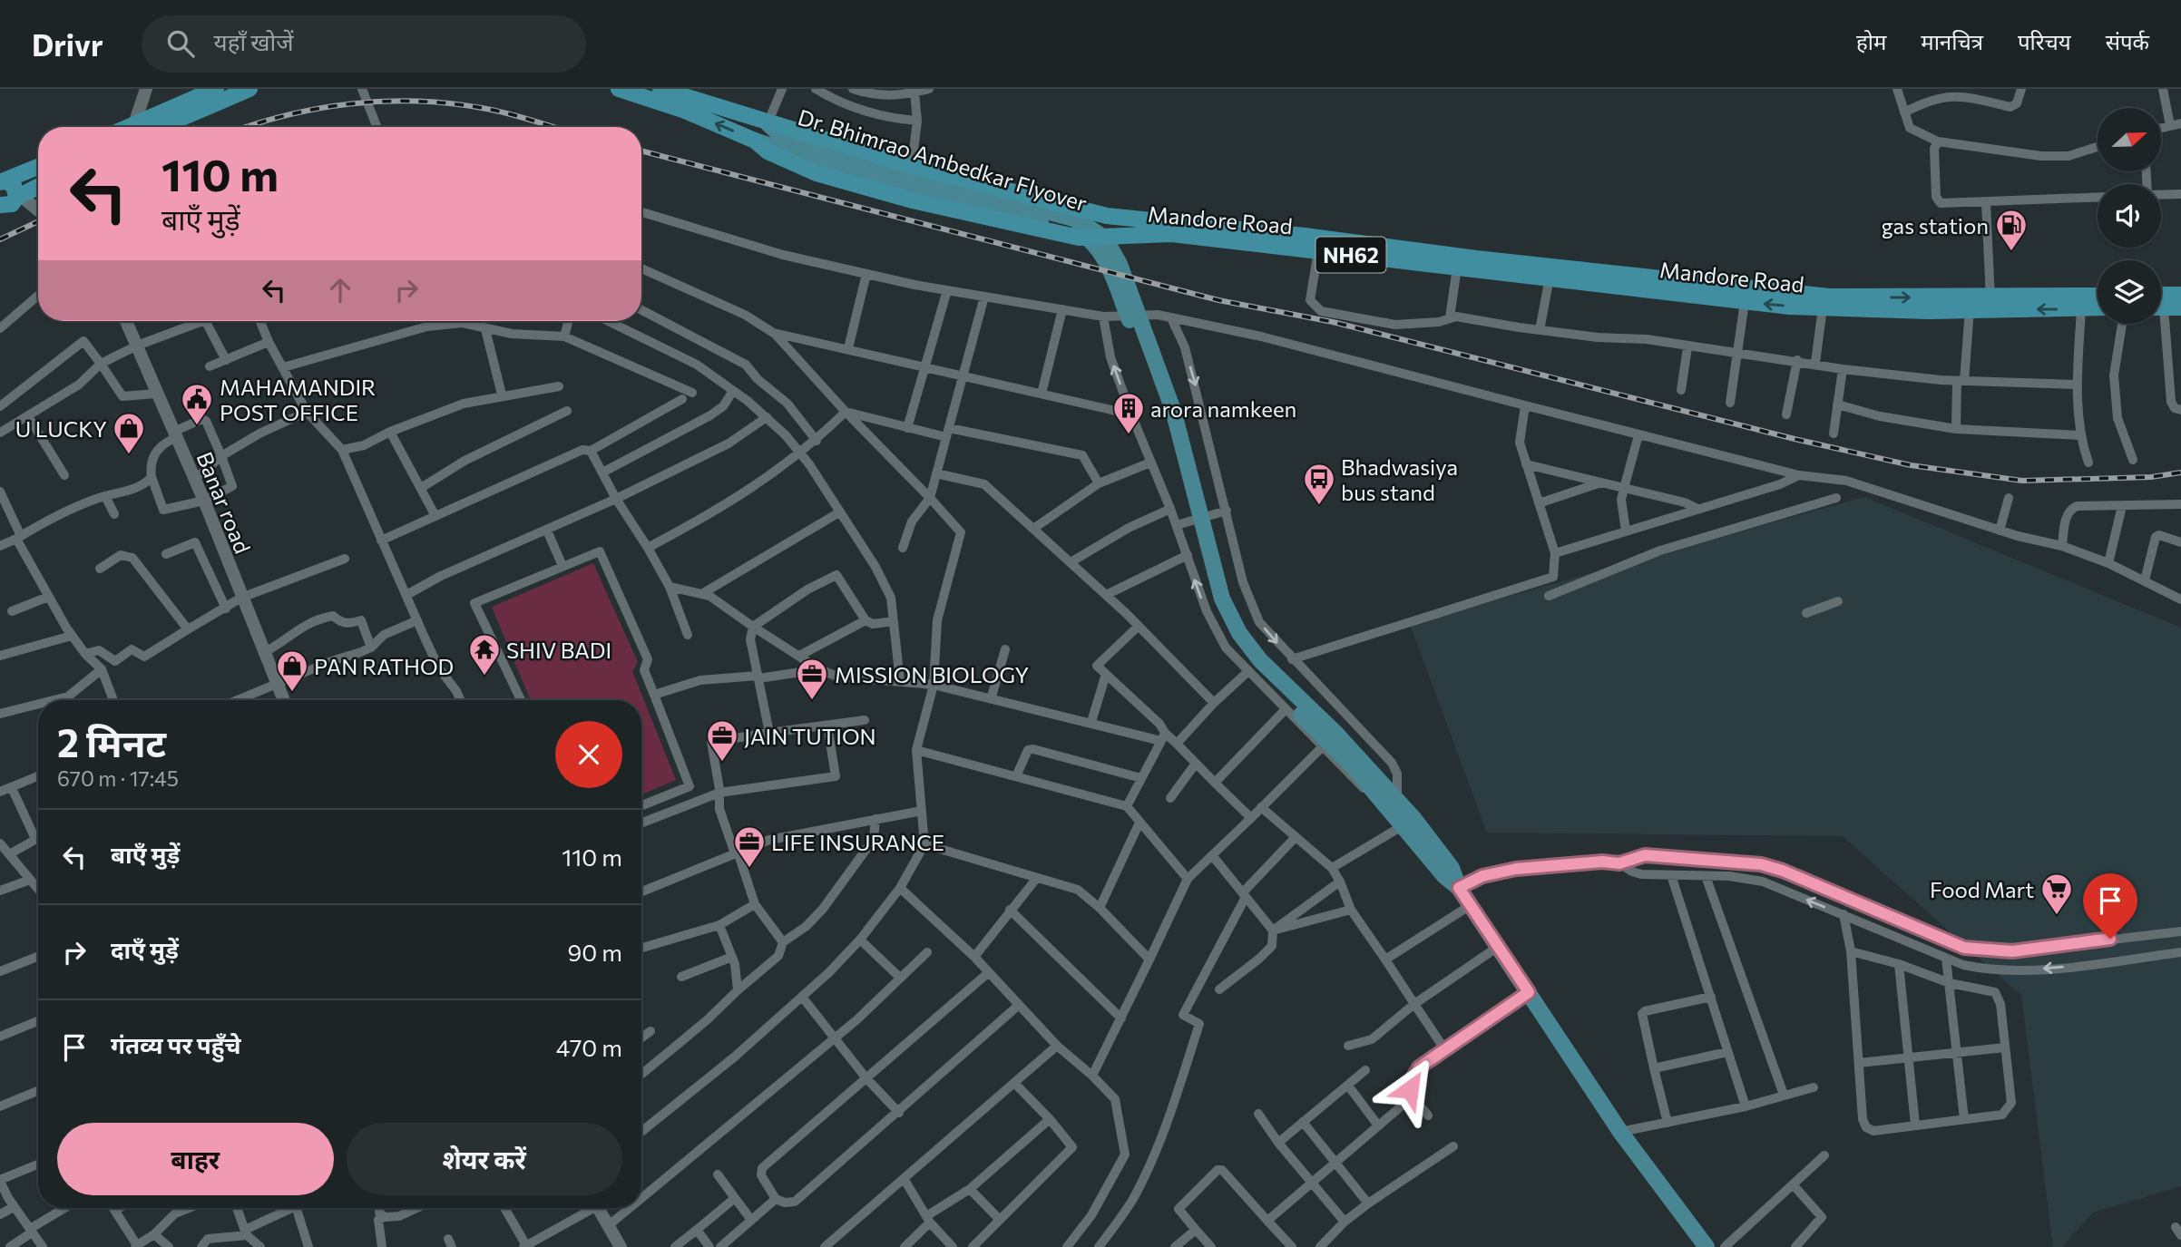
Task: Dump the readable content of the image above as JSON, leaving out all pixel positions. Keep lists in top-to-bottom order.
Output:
{
  "streets": {
    "highway": ["Mandore Road", "NH62"],
    "main road": ["Dr. Bhimrao Ambedkar Flyover"],
    "street": ["Banar road"]
  },
  "crossings": [
    ["Dr. Bhimrao Ambedkar Flyover", "Mandore Road"]
  ],
  "places": {
    "fuel station": ["gas station"],
    "public building": ["MAHAMANDIR POST OFFICE"],
    "building": ["arora namkeen"],
    "shop": ["U LUCKY", "PAN RATHOD"],
    "bus stop": ["Bhadwasiya bus stand"],
    "temple": ["SHIV BADI"],
    "office": ["MISSION BIOLOGY", "JAIN TUTION", "LIFE INSURANCE"],
    "supermarket": ["Food Mart"]
  },
  "north": "right",
  "page": {
    "header": "Drivr",
    "search": "यहाँ खोजें",
    "nav": [
      "होम",
      "मानचित्र",
      "परिचय",
      "संपर्क"
    ],
    "turn": ["110 m", "बाएँ मुड़ें"],
    "heading": ["2 मिनट", "670 m · 17:45"],
    "list": [
      {
        "name": "बाएँ मुड़ें",
        "value": "110 m"
      },
      {
        "name": "दाएँ मुड़ें",
        "value": "90 m"
      },
      {
        "name": "गंतव्य पर पहुँचे",
        "value": "470 m"
      }
    ],
    "buttons": ["बाहर", "शेयर करें"]
  }
}
